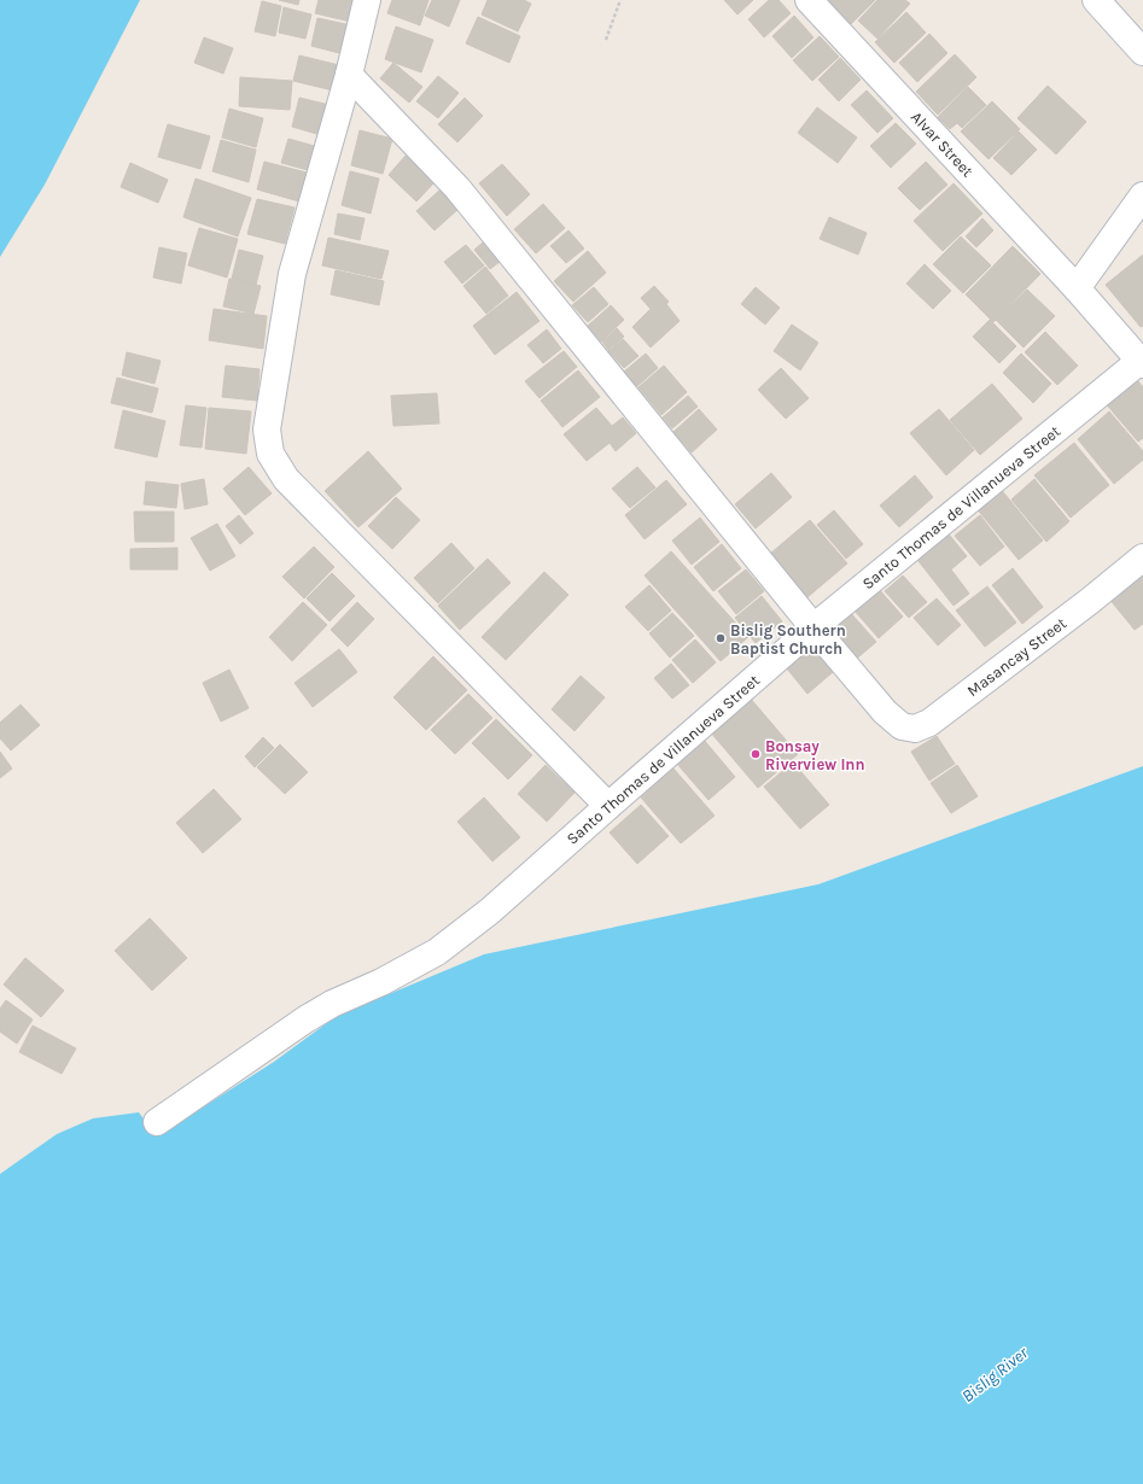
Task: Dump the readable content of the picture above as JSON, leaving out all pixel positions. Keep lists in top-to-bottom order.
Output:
{
  "streets": {
    "street": ["Alvar Street", "Santo Thomas de Villanueva Street", "Masancay Street"]
  },
  "crossings": [
    ["Alvar Street", "Santo Thomas de Villanueva Street"],
    ["Santo Thomas de Villanueva Street", "Masancay Street"]
  ],
  "water": ["Bislig River"],
  "places": ["Bislig Southern Baptist Church", "Bonsay Riverview Inn"]
}
